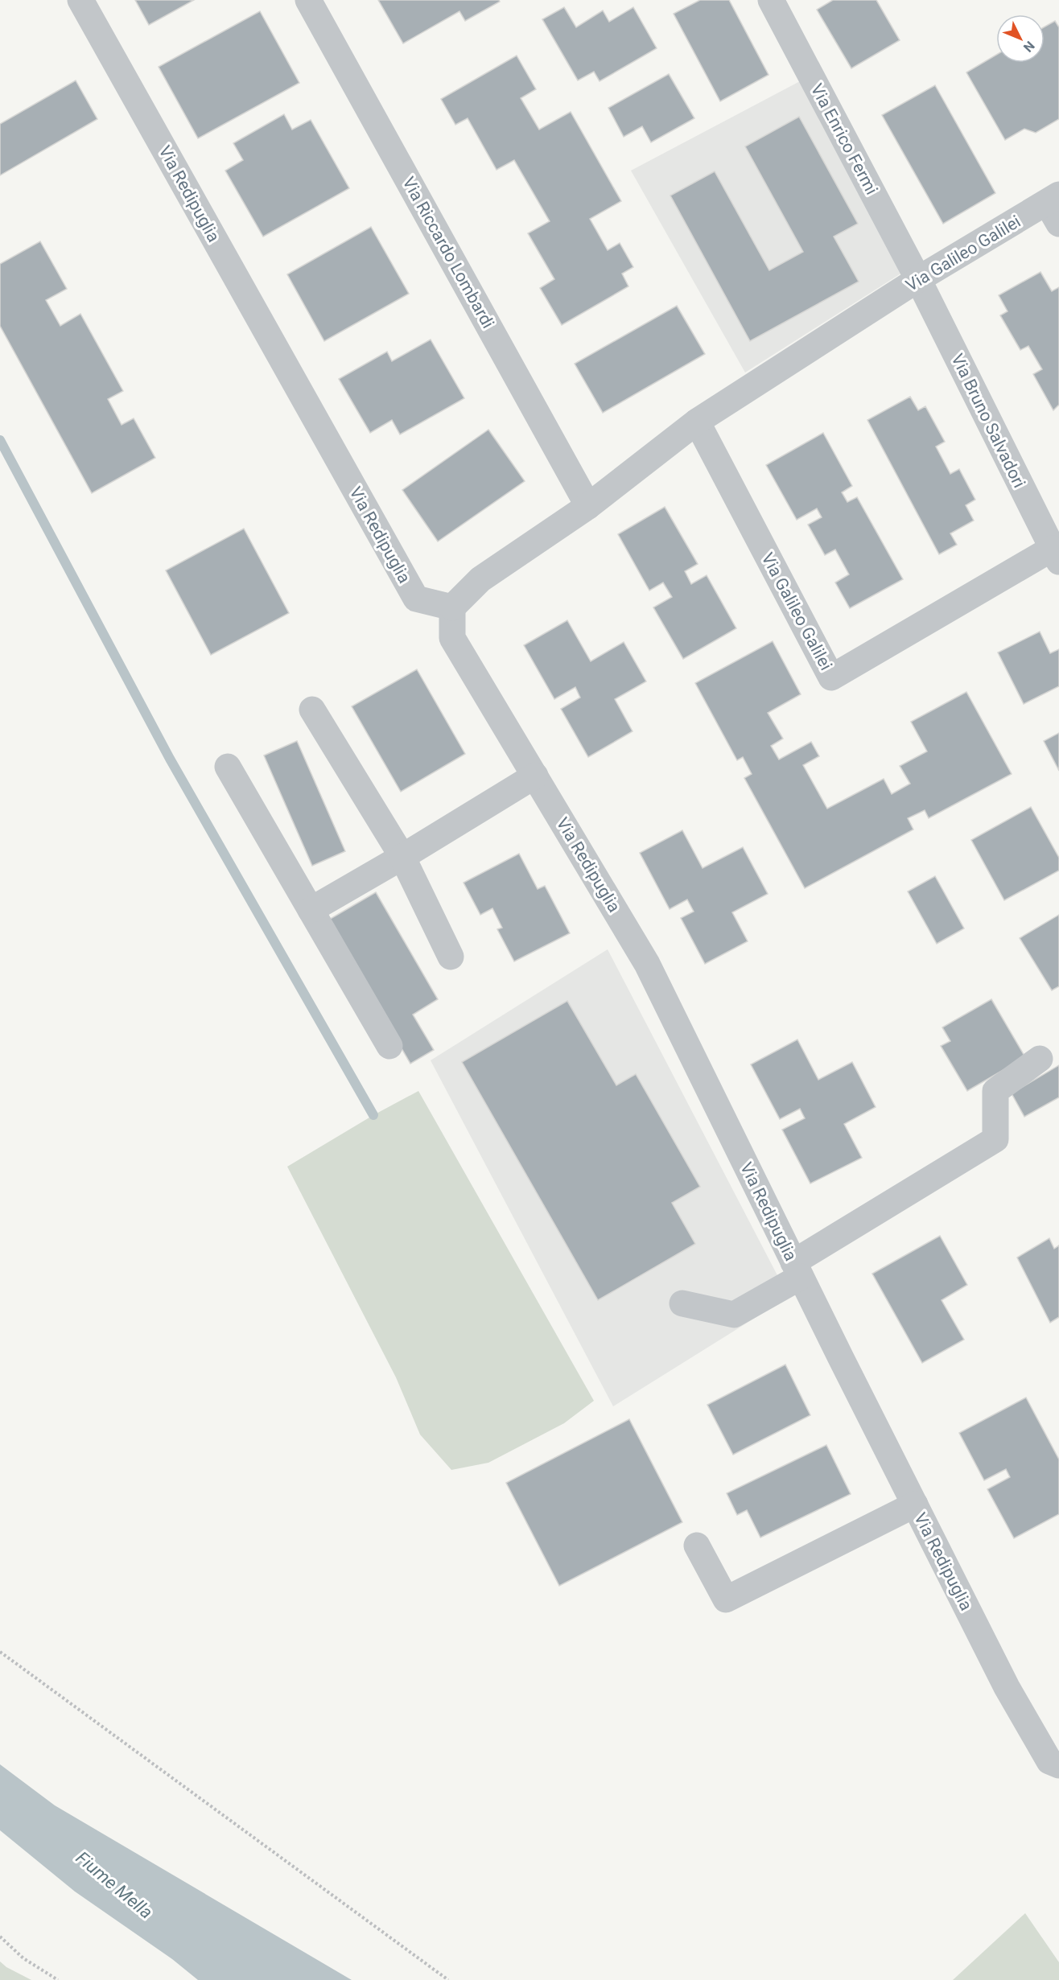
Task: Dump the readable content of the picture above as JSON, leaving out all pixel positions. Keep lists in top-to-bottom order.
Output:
{
  "streets": {
    "street": [
      "Via Enrico Fermi",
      "Via Redipuglia",
      "Via Riccardo Lombardi",
      "Via Galileo Galilei",
      "Via Bruno Salvadori"
    ]
  },
  "crossings": [
    ["Via Enrico Fermi", "Via Galileo Galilei"],
    ["Via Enrico Fermi", "Via Bruno Salvadori"],
    ["Via Redipuglia", "Via Galileo Galilei"],
    ["Via Riccardo Lombardi", "Via Galileo Galilei"],
    ["Via Galileo Galilei", "Via Bruno Salvadori"]
  ],
  "water": ["Fiume Mella"],
  "north": "bottom right"
}
